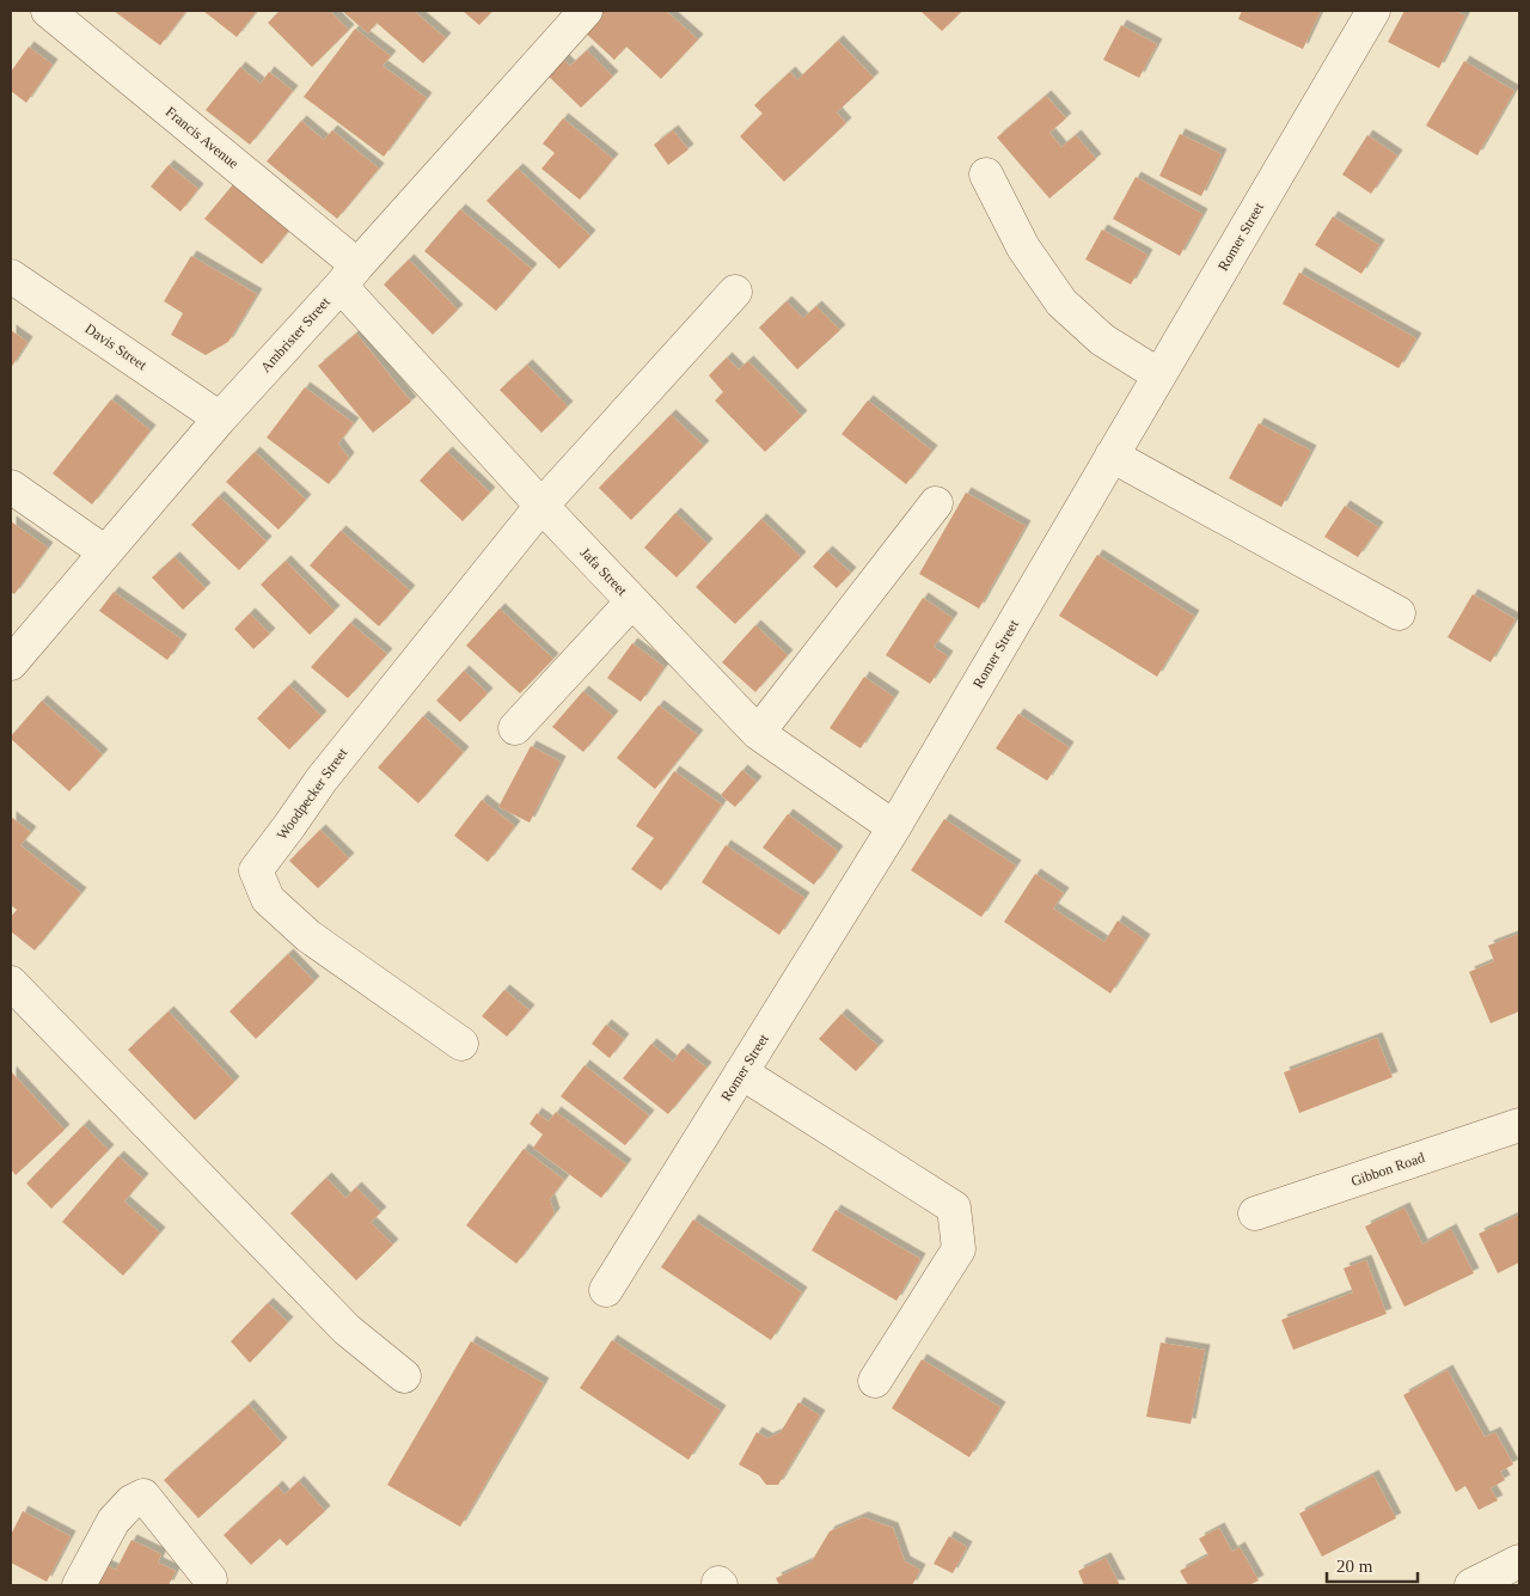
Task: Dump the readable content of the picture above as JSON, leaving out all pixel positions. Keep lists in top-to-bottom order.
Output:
{
  "streets": {
    "street": [
      "Francis Avenue",
      "Romer Street",
      "Ambrister Street",
      "Davis Street",
      "Jafa Street",
      "Woodpecker Street",
      "Gibbon Road"
    ]
  },
  "crossings": [
    ["Francis Avenue", "Ambrister Street"],
    ["Francis Avenue", "Jafa Street"],
    ["Romer Street", "Jafa Street"],
    ["Ambrister Street", "Davis Street"],
    ["Ambrister Street", "Jafa Street"],
    ["Jafa Street", "Woodpecker Street"]
  ],
  "scale_bar": "20 m"
}
